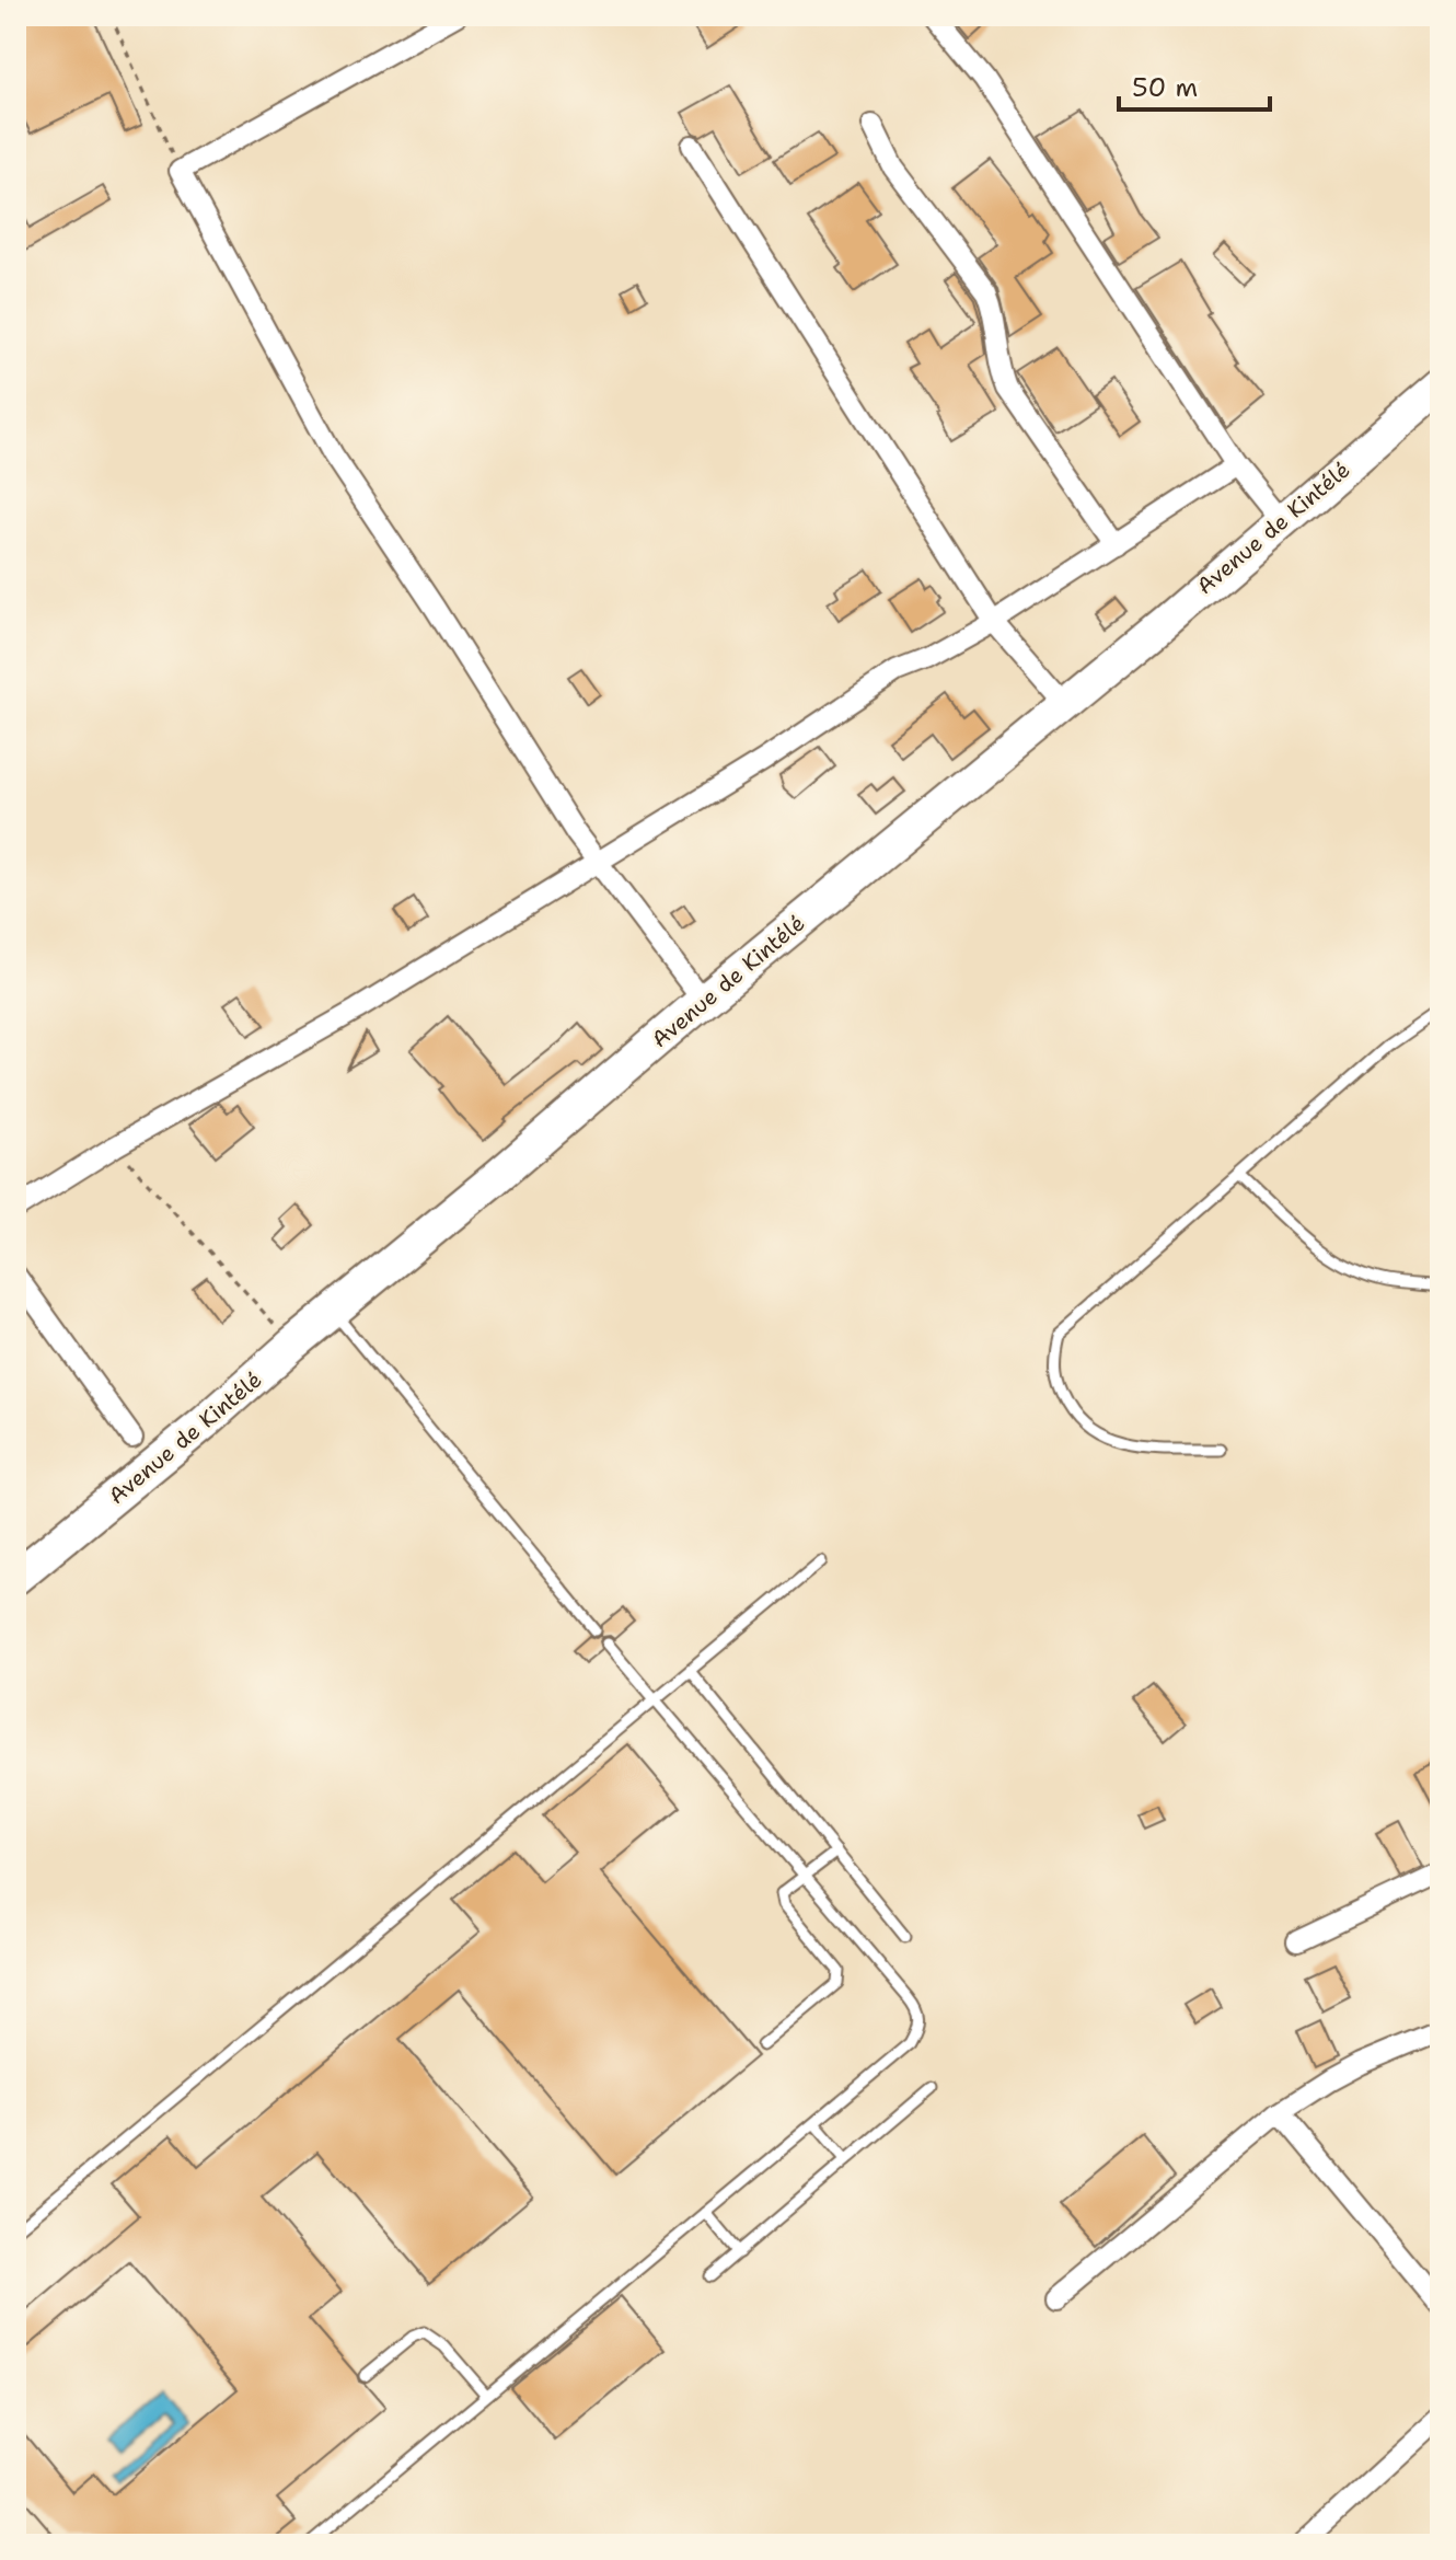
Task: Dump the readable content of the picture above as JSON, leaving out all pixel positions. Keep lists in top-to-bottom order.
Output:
{
  "streets": {
    "main road": ["Avenue de Kintélé"]
  },
  "scale_bar": "50 m"
}
